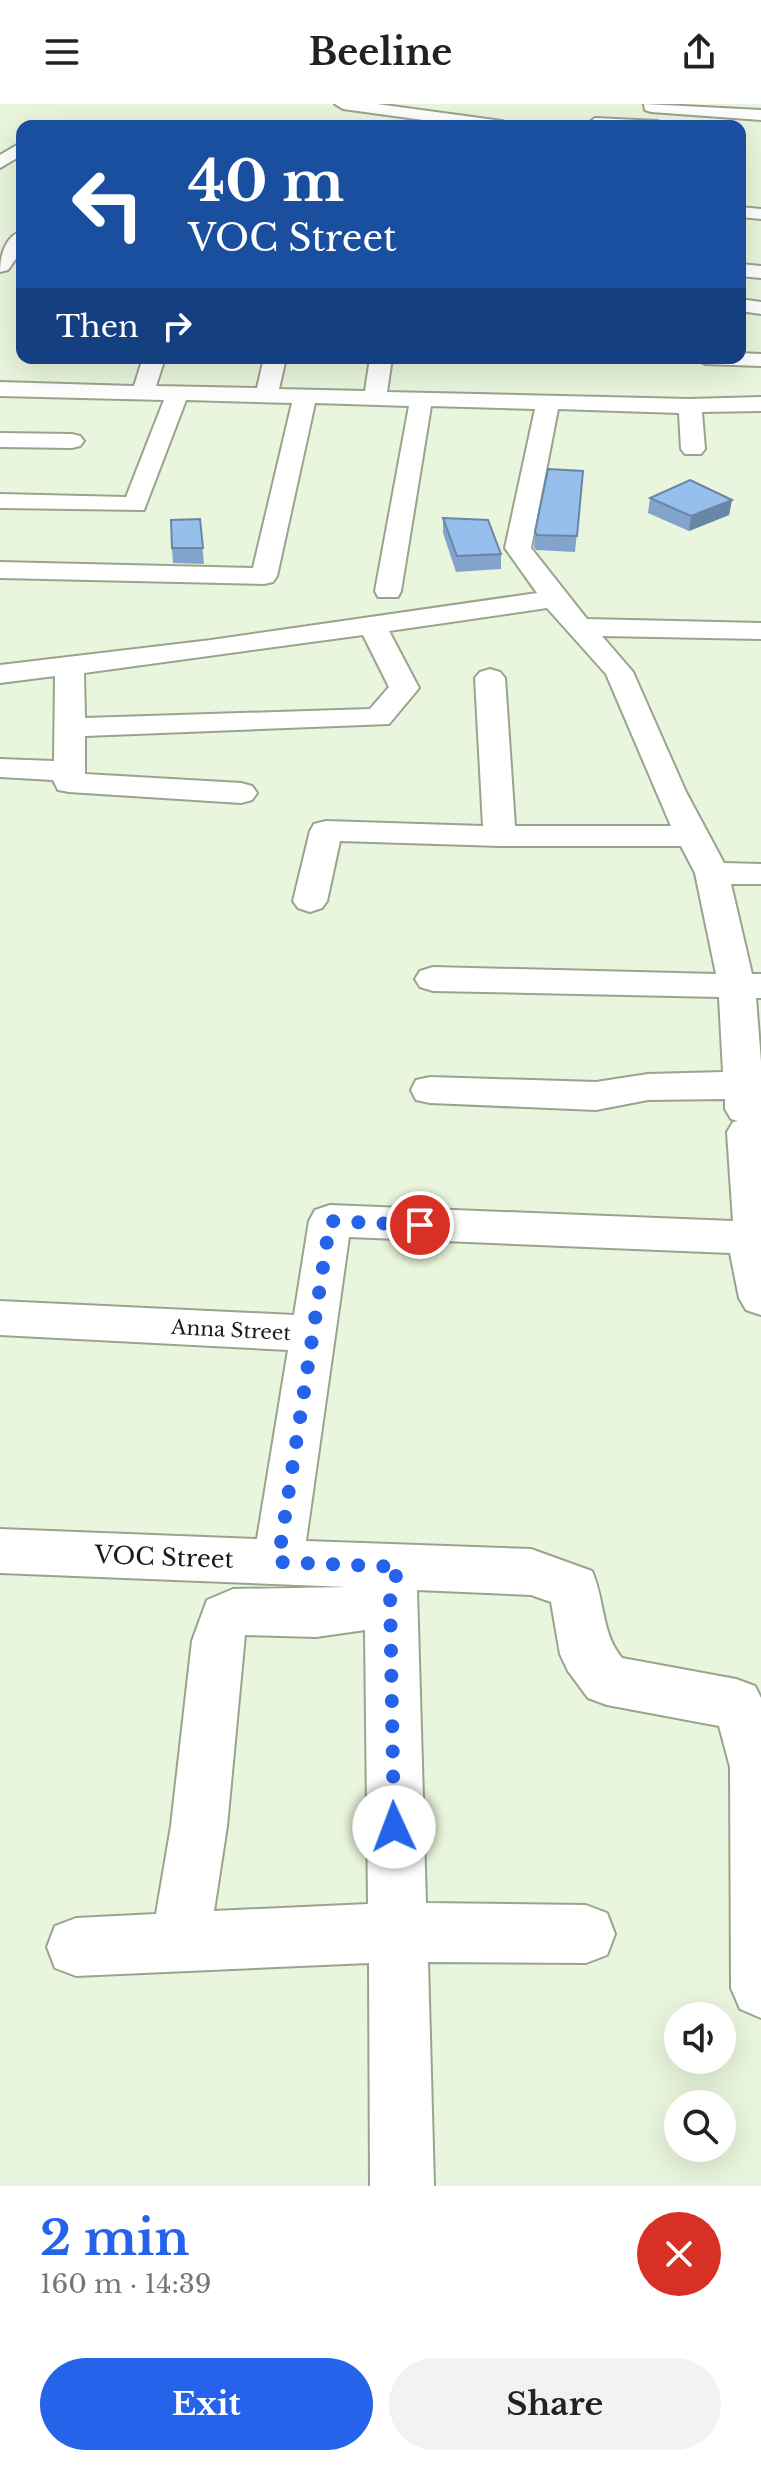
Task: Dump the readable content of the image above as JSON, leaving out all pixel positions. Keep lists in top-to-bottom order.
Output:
{
  "streets": {
    "street": ["Anna Street", "VOC Street"]
  },
  "page": {
    "header": "Beeline",
    "turn": ["40 m", "VOC Street"],
    "then": "Then",
    "heading": ["2 min", "160 m · 14:39"],
    "buttons": ["Exit", "Share"]
  }
}
